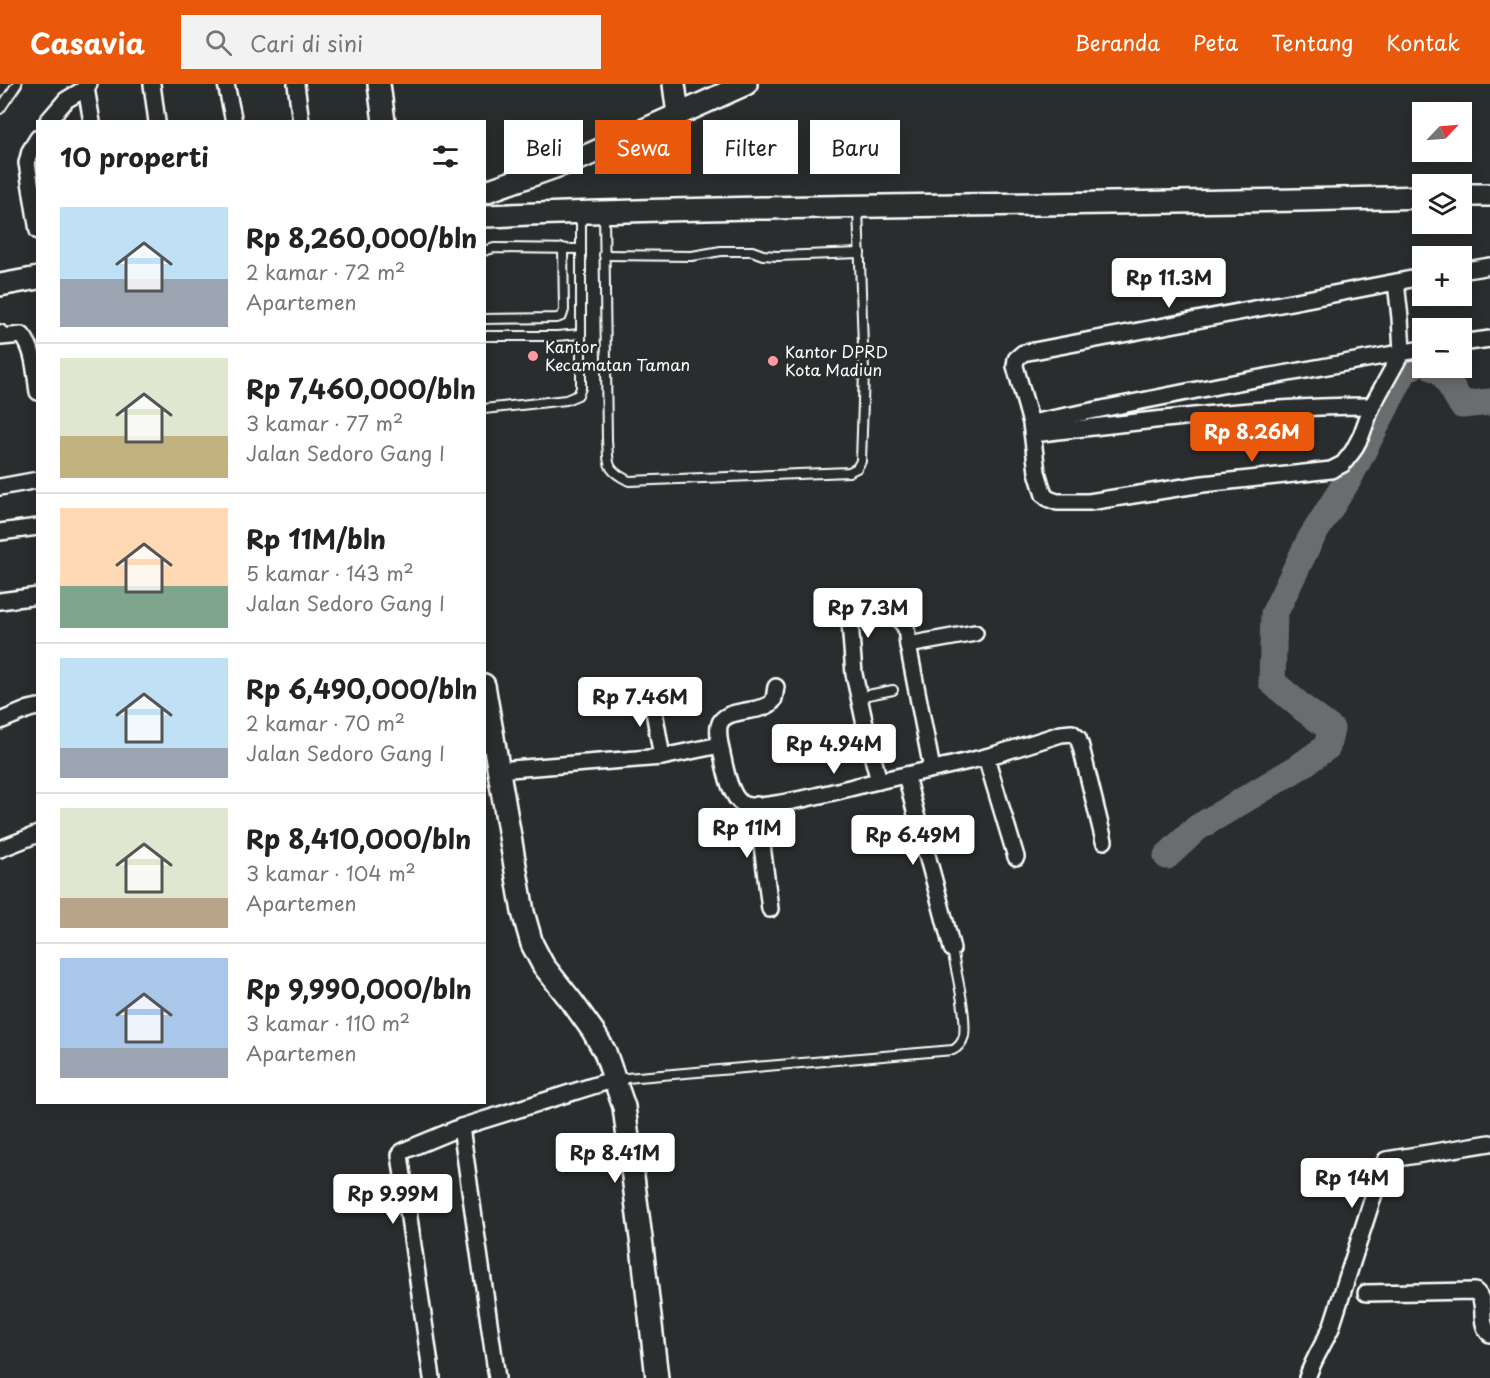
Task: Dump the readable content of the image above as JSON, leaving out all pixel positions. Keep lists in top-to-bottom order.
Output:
{
  "places": ["Kantor Kecamatan Taman", "Kantor DPRD Kota Madiun"],
  "north": "top right",
  "page": {
    "header": "Casavia",
    "search": "Cari di sini",
    "nav": [
      "Beranda",
      "Peta",
      "Tentang",
      "Kontak"
    ],
    "map_buttons": ["+", "−"],
    "chip": [
      "Beli",
      "Sewa",
      "Filter",
      "Baru"
    ],
    "heading": "10 properti",
    "list": [
      {
        "name": "Rp 8,260,000/bln",
        "note": "2 kamar · 72 m² · Apartemen"
      },
      {
        "name": "Rp 7,460,000/bln",
        "note": "3 kamar · 77 m² · Jalan Sedoro Gang I"
      },
      {
        "name": "Rp 11M/bln",
        "note": "5 kamar · 143 m² · Jalan Sedoro Gang I"
      },
      {
        "name": "Rp 6,490,000/bln",
        "note": "2 kamar · 70 m² · Jalan Sedoro Gang I"
      },
      {
        "name": "Rp 8,410,000/bln",
        "note": "3 kamar · 104 m² · Apartemen"
      },
      {
        "name": "Rp 9,990,000/bln",
        "note": "3 kamar · 110 m² · Apartemen"
      }
    ],
    "price": [
      "Rp 11.3M",
      "Rp 8.26M",
      "Rp 7.3M",
      "Rp 7.46M",
      "Rp 4.94M",
      "Rp 11M",
      "Rp 6.49M",
      "Rp 8.41M",
      "Rp 14M",
      "Rp 9.99M"
    ]
  }
}
